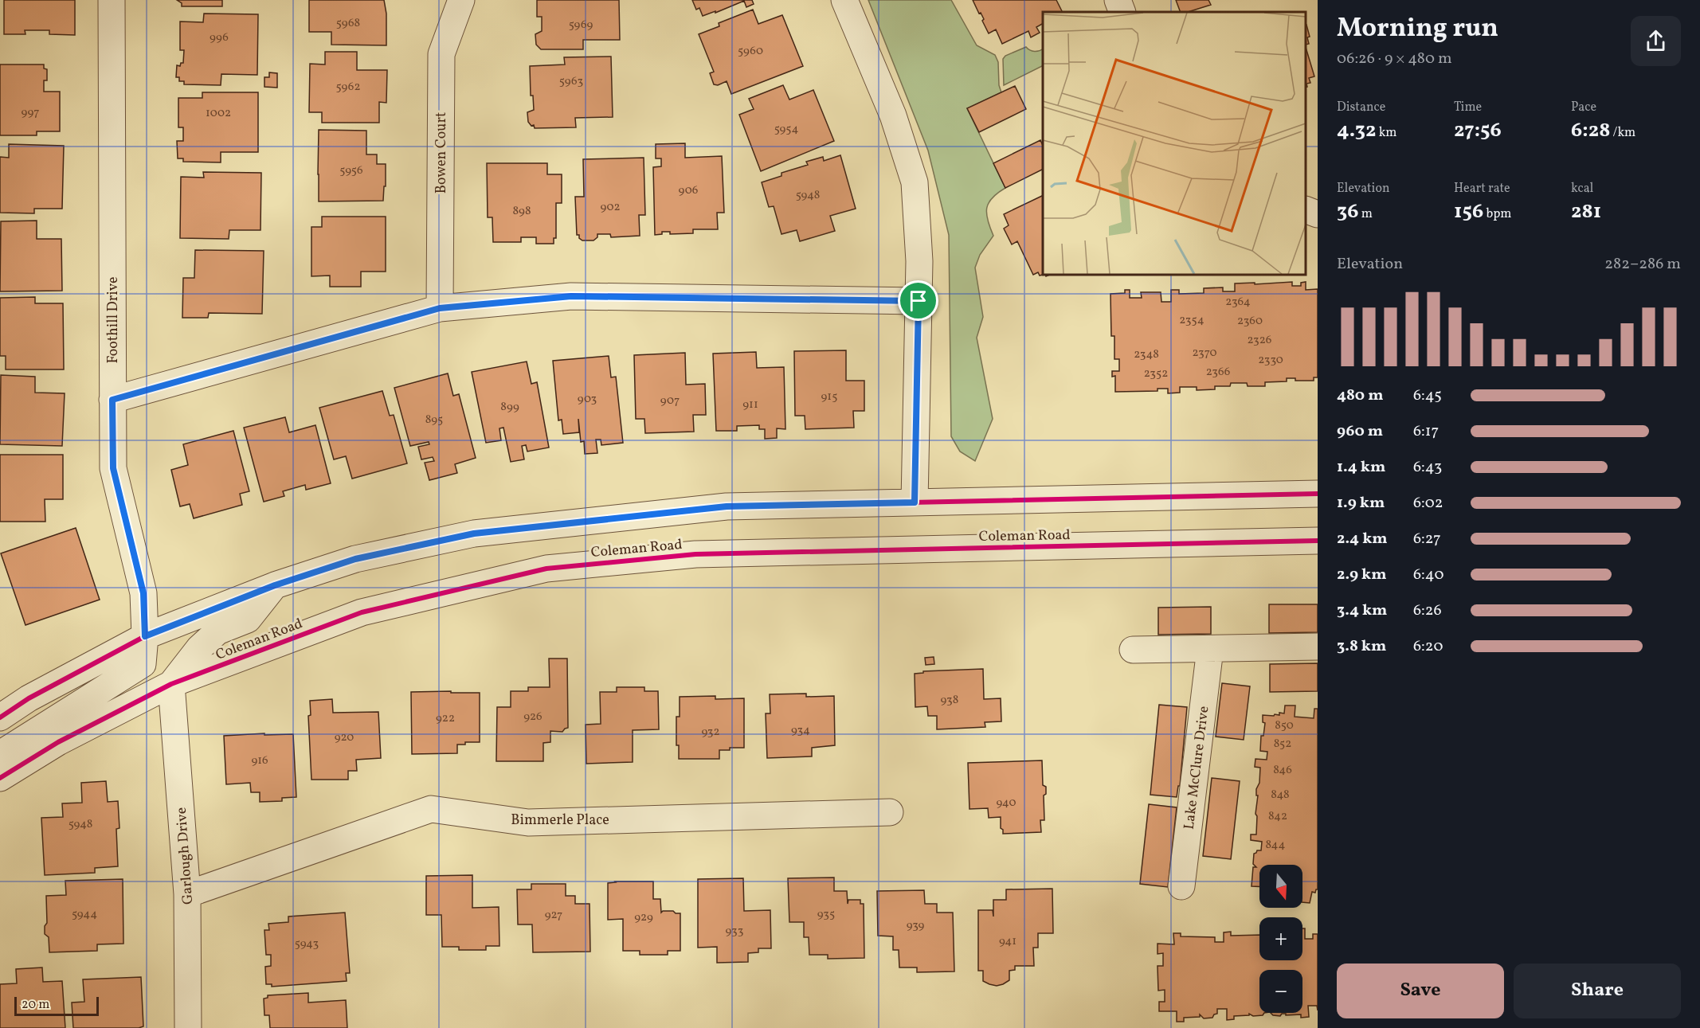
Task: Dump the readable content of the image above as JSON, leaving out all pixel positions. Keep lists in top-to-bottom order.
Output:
{
  "streets": {
    "street": [
      "Bowen Court",
      "Foothill Drive",
      "Coleman Road",
      "Lake McClure Drive",
      "Bimmerle Place",
      "Garlough Drive"
    ]
  },
  "crossings": [
    ["Coleman Road", "Garlough Drive"],
    ["Bimmerle Place", "Garlough Drive"]
  ],
  "house_numbers": [
    "5968",
    "5969",
    "996",
    "5960",
    "5963",
    "5962",
    "997",
    "1002",
    "5954",
    "5956",
    "906",
    "5948",
    "902",
    "898",
    "2364",
    "2354",
    "2360",
    "2326",
    "2370",
    "2348",
    "2330",
    "2366",
    "2352",
    "915",
    "903",
    "907",
    "911",
    "899",
    "895",
    "938",
    "926",
    "922",
    "850",
    "934",
    "932",
    "920",
    "852",
    "916",
    "846",
    "848",
    "940",
    "842",
    "5948",
    "844",
    "5944",
    "935",
    "927",
    "929",
    "939",
    "933",
    "941",
    "5943"
  ],
  "scale_bar": "20 m",
  "north": "bottom",
  "page": {
    "heading": ["Morning run", "06:26 · 9 × 480 m"],
    "stats": [
      ["Distance", "4.32 km"],
      ["Time", "27:56"],
      ["Pace", "6:28 /km"],
      ["Elevation", "36 m"],
      ["Heart rate", "156 bpm"],
      ["kcal", "281"]
    ],
    "chart": ["Elevation", "282–286 m"],
    "list": [
      {
        "name": "480 m",
        "note": "6:45"
      },
      {
        "name": "960 m",
        "note": "6:17"
      },
      {
        "name": "1.4 km",
        "note": "6:43"
      },
      {
        "name": "1.9 km",
        "note": "6:02"
      },
      {
        "name": "2.4 km",
        "note": "6:27"
      },
      {
        "name": "2.9 km",
        "note": "6:40"
      },
      {
        "name": "3.4 km",
        "note": "6:26"
      },
      {
        "name": "3.8 km",
        "note": "6:20"
      }
    ],
    "map_buttons": ["+", "−"],
    "buttons": ["Save", "Share"],
    "scale": "20 m"
  }
}
